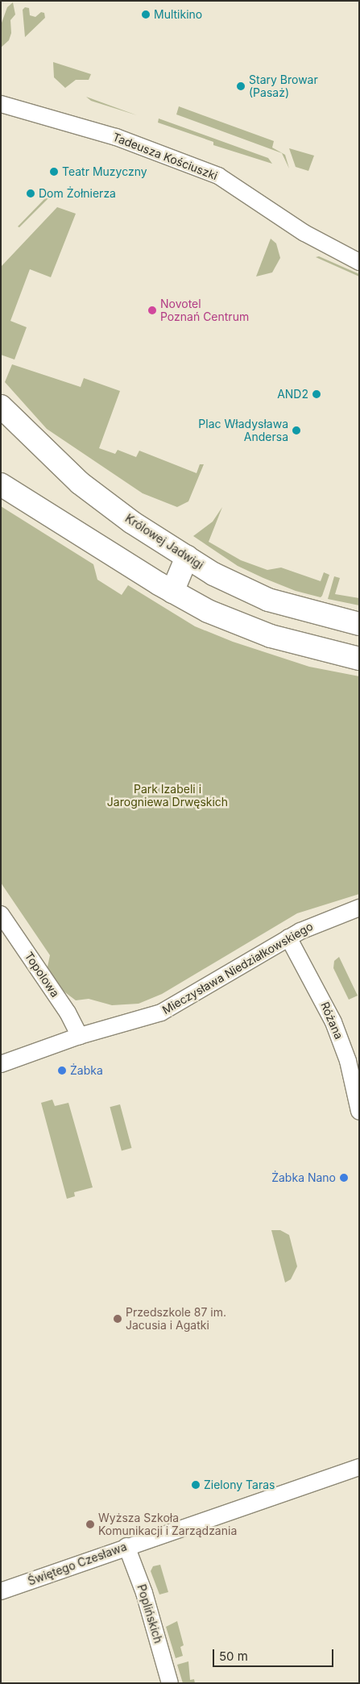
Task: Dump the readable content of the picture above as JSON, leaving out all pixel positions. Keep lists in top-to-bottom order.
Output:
{
  "streets": {
    "street": [
      "Tadeusza Kościuszki",
      "Królowej Jadwigi",
      "Mieczysława Niedziałkowskiego",
      "Topolowa",
      "Różana",
      "Świętego Czesława",
      "Poplińskich"
    ]
  },
  "crossings": [
    ["Mieczysława Niedziałkowskiego", "Topolowa"],
    ["Mieczysława Niedziałkowskiego", "Różana"],
    ["Świętego Czesława", "Poplińskich"]
  ],
  "parks": ["Park Izabeli i Jarogniewa Drwęskich"],
  "places": [
    "Multikino",
    "Stary Browar (Pasaż)",
    "Teatr Muzyczny",
    "Dom Żołnierza",
    "Novotel Poznań Centrum",
    "AND2",
    "Plac Władysława Andersa",
    "Żabka",
    "Żabka Nano",
    "Przedszkole 87 im. Jacusia i Agatki",
    "Zielony Taras",
    "Wyższa Szkoła Komunikacji i Zarządzania"
  ],
  "scale_bar": "50 m"
}
